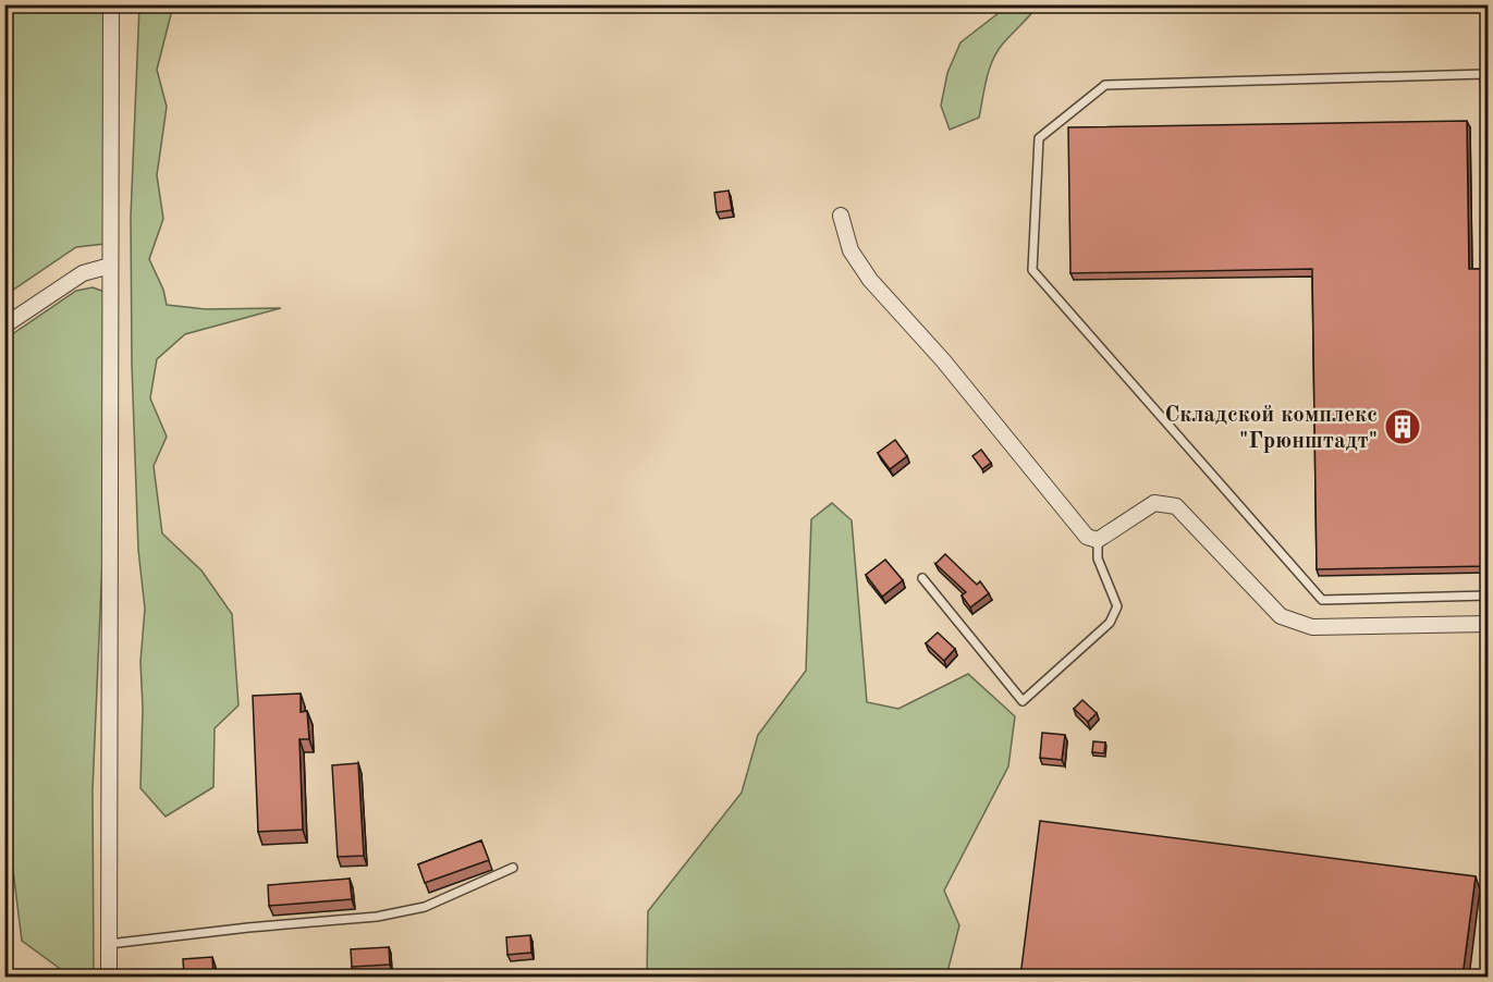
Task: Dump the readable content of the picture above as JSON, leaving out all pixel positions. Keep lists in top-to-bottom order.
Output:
{
  "places": {
    "building": ["Складской комплекс \"Грюнштадт\""]
  }
}
